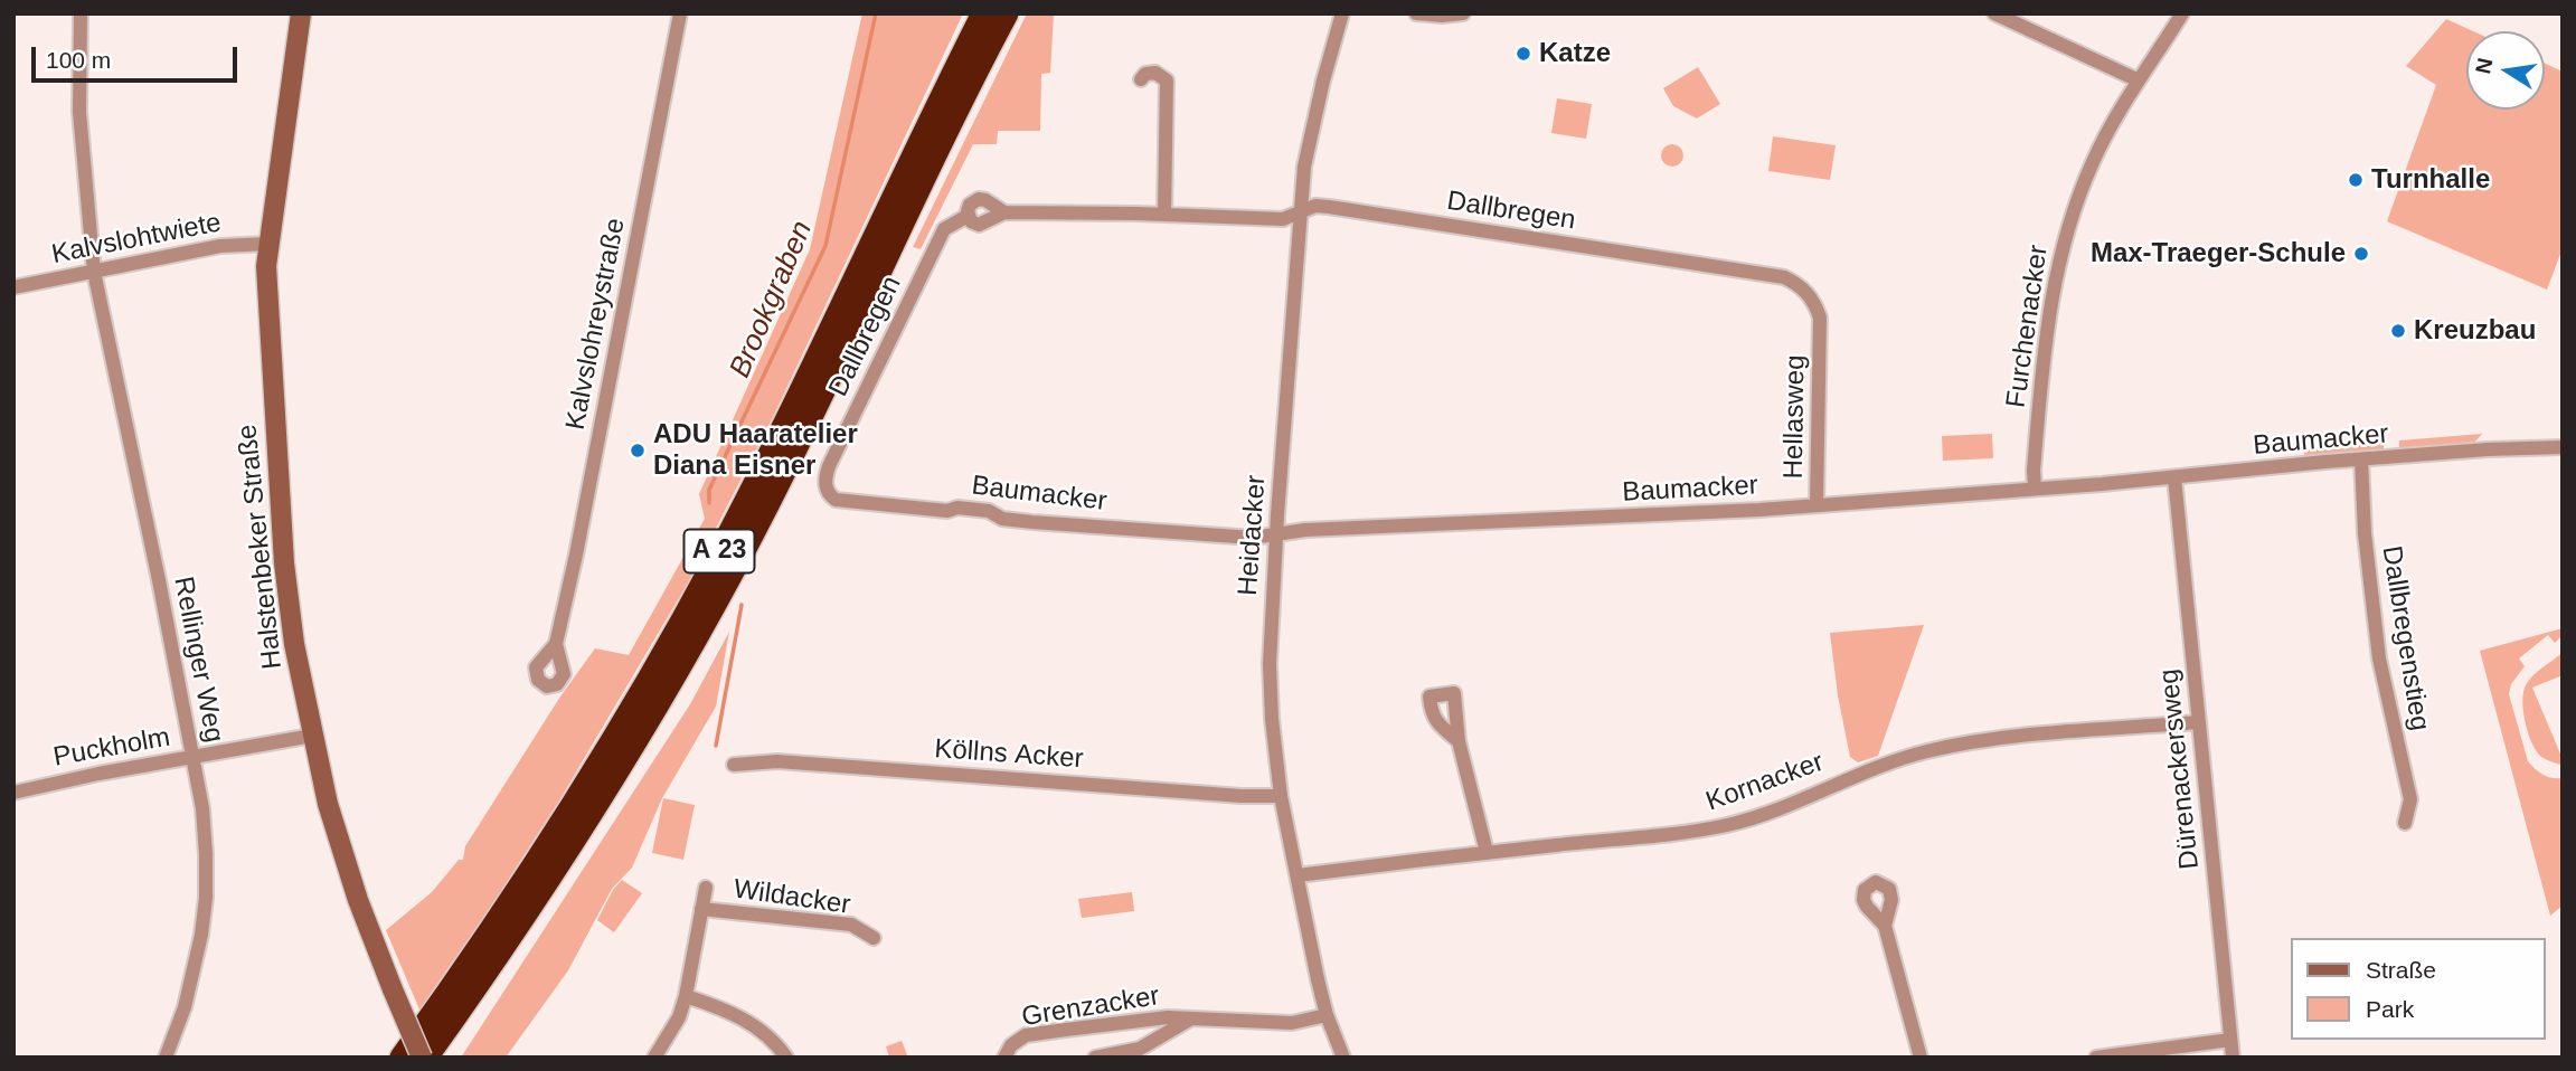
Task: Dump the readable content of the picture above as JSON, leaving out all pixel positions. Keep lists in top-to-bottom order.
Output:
{
  "streets": {
    "highway": ["A 23"],
    "street": [
      "Dallbregen",
      "Kalvslohtwiete",
      "Kalvslohreystraße",
      "Furchenacker",
      "Hellasweg",
      "Baumacker",
      "Heidacker",
      "Halstenbeker Straße",
      "Dallbregenstieg",
      "Rellinger Weg",
      "Puckholm",
      "Köllns Acker",
      "Dürenackersweg",
      "Kornacker",
      "Wildacker",
      "Grenzacker"
    ]
  },
  "crossings": [
    ["Dallbregen", "Hellasweg"],
    ["Dallbregen", "Baumacker"],
    ["Dallbregen", "Heidacker"],
    ["Kalvslohtwiete", "Halstenbeker Straße"],
    ["Kalvslohtwiete", "Rellinger Weg"],
    ["Furchenacker", "Baumacker"],
    ["Hellasweg", "Baumacker"],
    ["Baumacker", "Heidacker"],
    ["Baumacker", "Dallbregenstieg"],
    ["Baumacker", "Dürenackersweg"],
    ["Heidacker", "Köllns Acker"],
    ["Heidacker", "Kornacker"],
    ["Heidacker", "Grenzacker"],
    ["Halstenbeker Straße", "A 23"],
    ["Halstenbeker Straße", "Puckholm"],
    ["Rellinger Weg", "Puckholm"],
    ["Dürenackersweg", "Kornacker"]
  ],
  "water": ["Brookgraben"],
  "places": [
    "Katze",
    "Turnhalle",
    "Max-Traeger-Schule",
    "Kreuzbau",
    "ADU Haaratelier Diana Eisner"
  ],
  "legend": ["Straße", "Park"],
  "scale_bar": "100 m",
  "north": "left"
}
